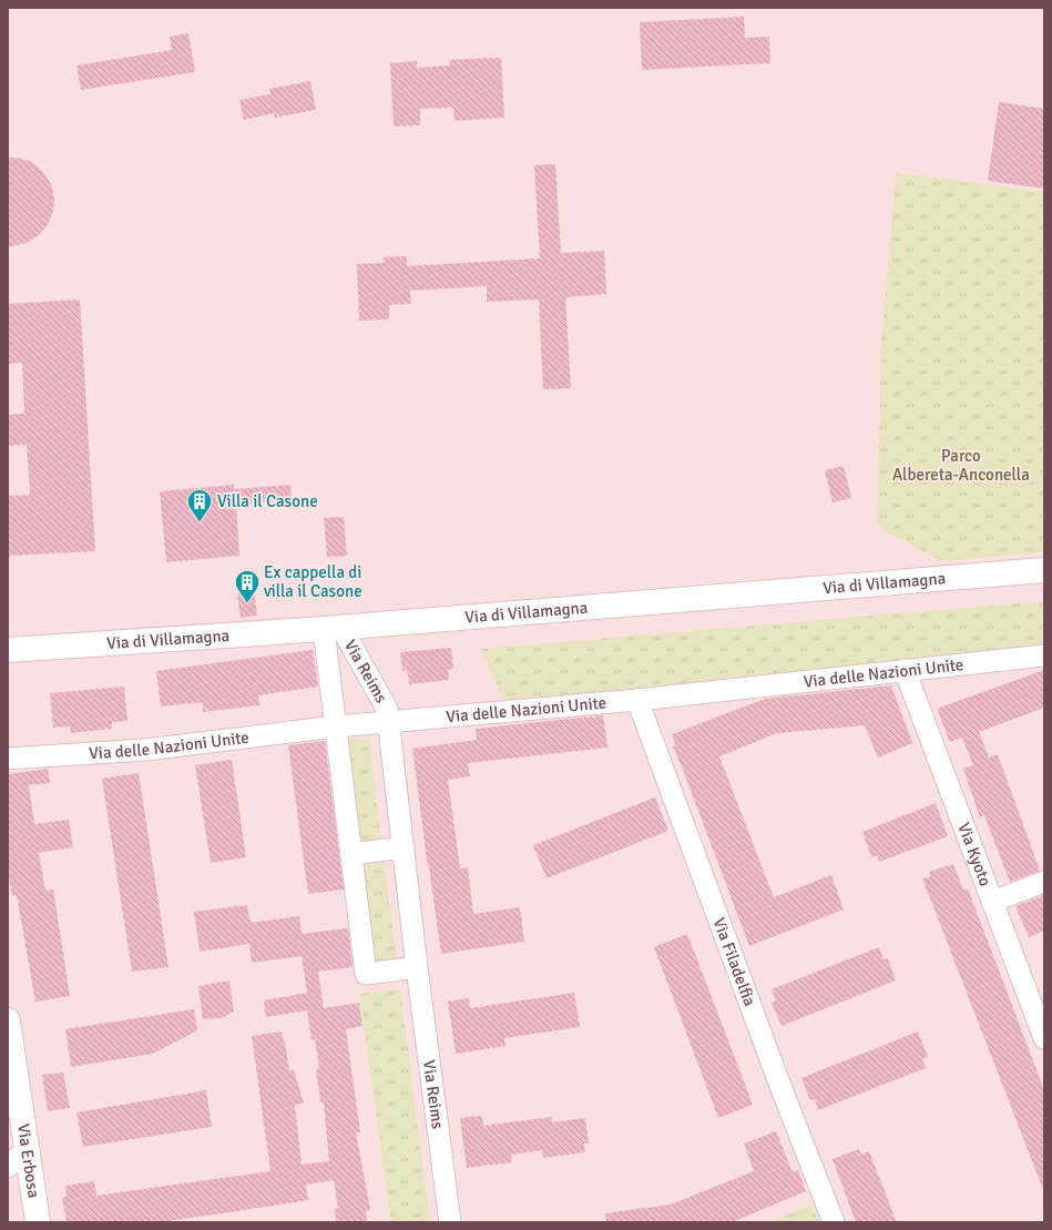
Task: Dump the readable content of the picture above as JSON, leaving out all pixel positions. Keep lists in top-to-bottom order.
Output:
{
  "streets": {
    "main road": ["Via di Villamagna", "Via Erbosa"],
    "street": [
      "Via Reims",
      "Via delle Nazioni Unite",
      "Via Kyoto",
      "Via Filadelfia"
    ]
  },
  "crossings": [
    ["Via di Villamagna", "Via Reims"],
    ["Via Reims", "Via delle Nazioni Unite"],
    ["Via delle Nazioni Unite", "Via Kyoto"],
    ["Via delle Nazioni Unite", "Via Filadelfia"]
  ],
  "parks": ["Parco Albereta-Anconella"],
  "places": {
    "building": ["Villa il Casone", "Ex cappella di villa il Casone"]
  }
}
